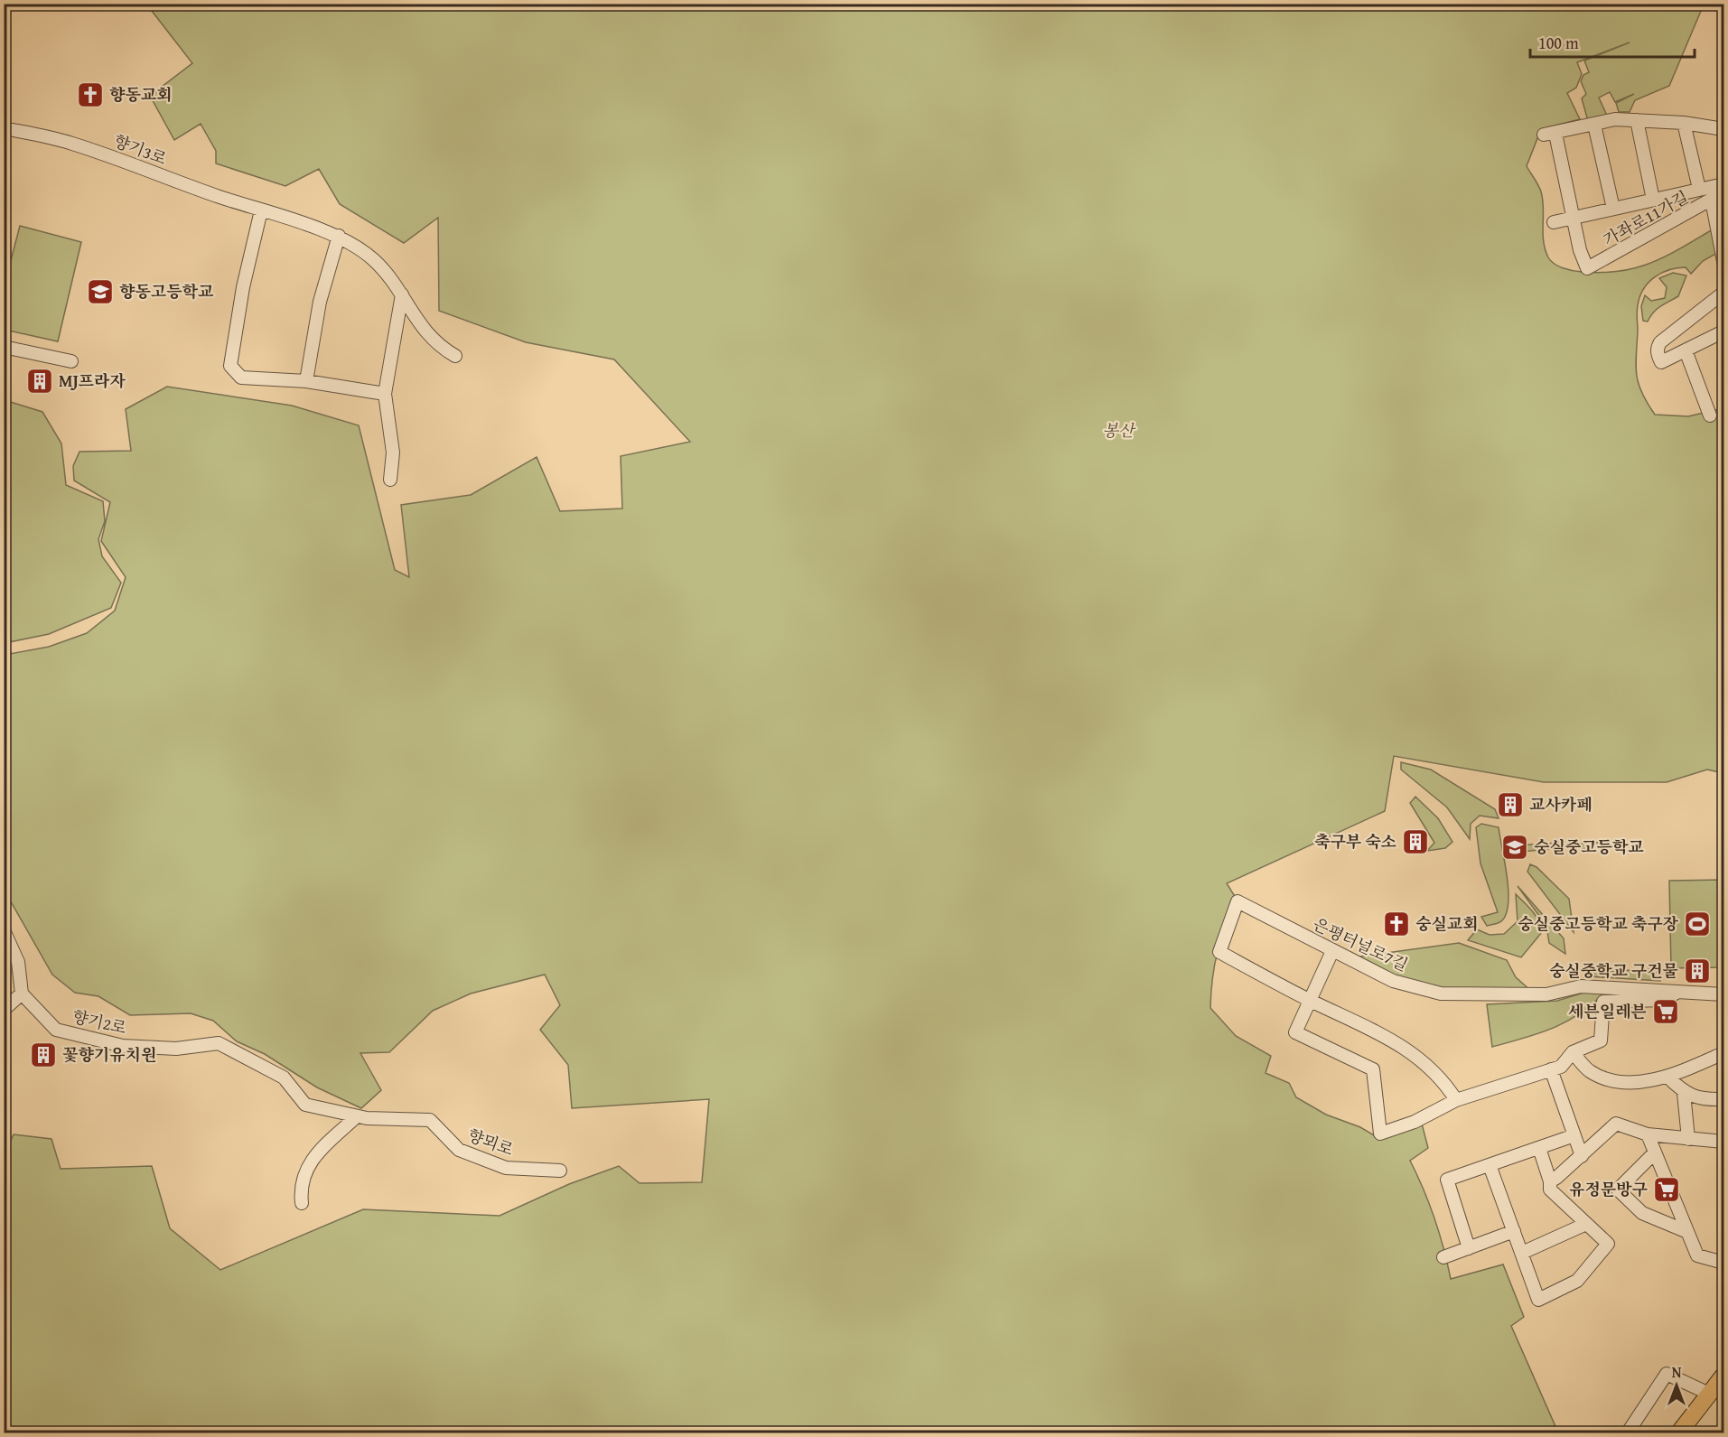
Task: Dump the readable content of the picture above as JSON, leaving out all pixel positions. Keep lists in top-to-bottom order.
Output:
{
  "streets": {
    "street": [
      "향기3로",
      "가좌로11가길",
      "은평터널로7길",
      "향기2로",
      "향뫼로"
    ]
  },
  "crossings": [
    ["향기2로", "향뫼로"]
  ],
  "parks": ["봉산"],
  "places": {
    "church": ["향동교회", "숭실교회"],
    "school or university": ["향동고등학교", "숭실중고등학교"],
    "building": [
      "MJ프라자",
      "교사카페",
      "축구부 숙소",
      "숭실중학교 구건물",
      "꽃향기유치원"
    ],
    "sports": ["숭실중고등학교 축구장"],
    "supermarket": ["세븐일레븐", "유정문방구"]
  },
  "scale_bar": "100 m",
  "north": "top"
}
